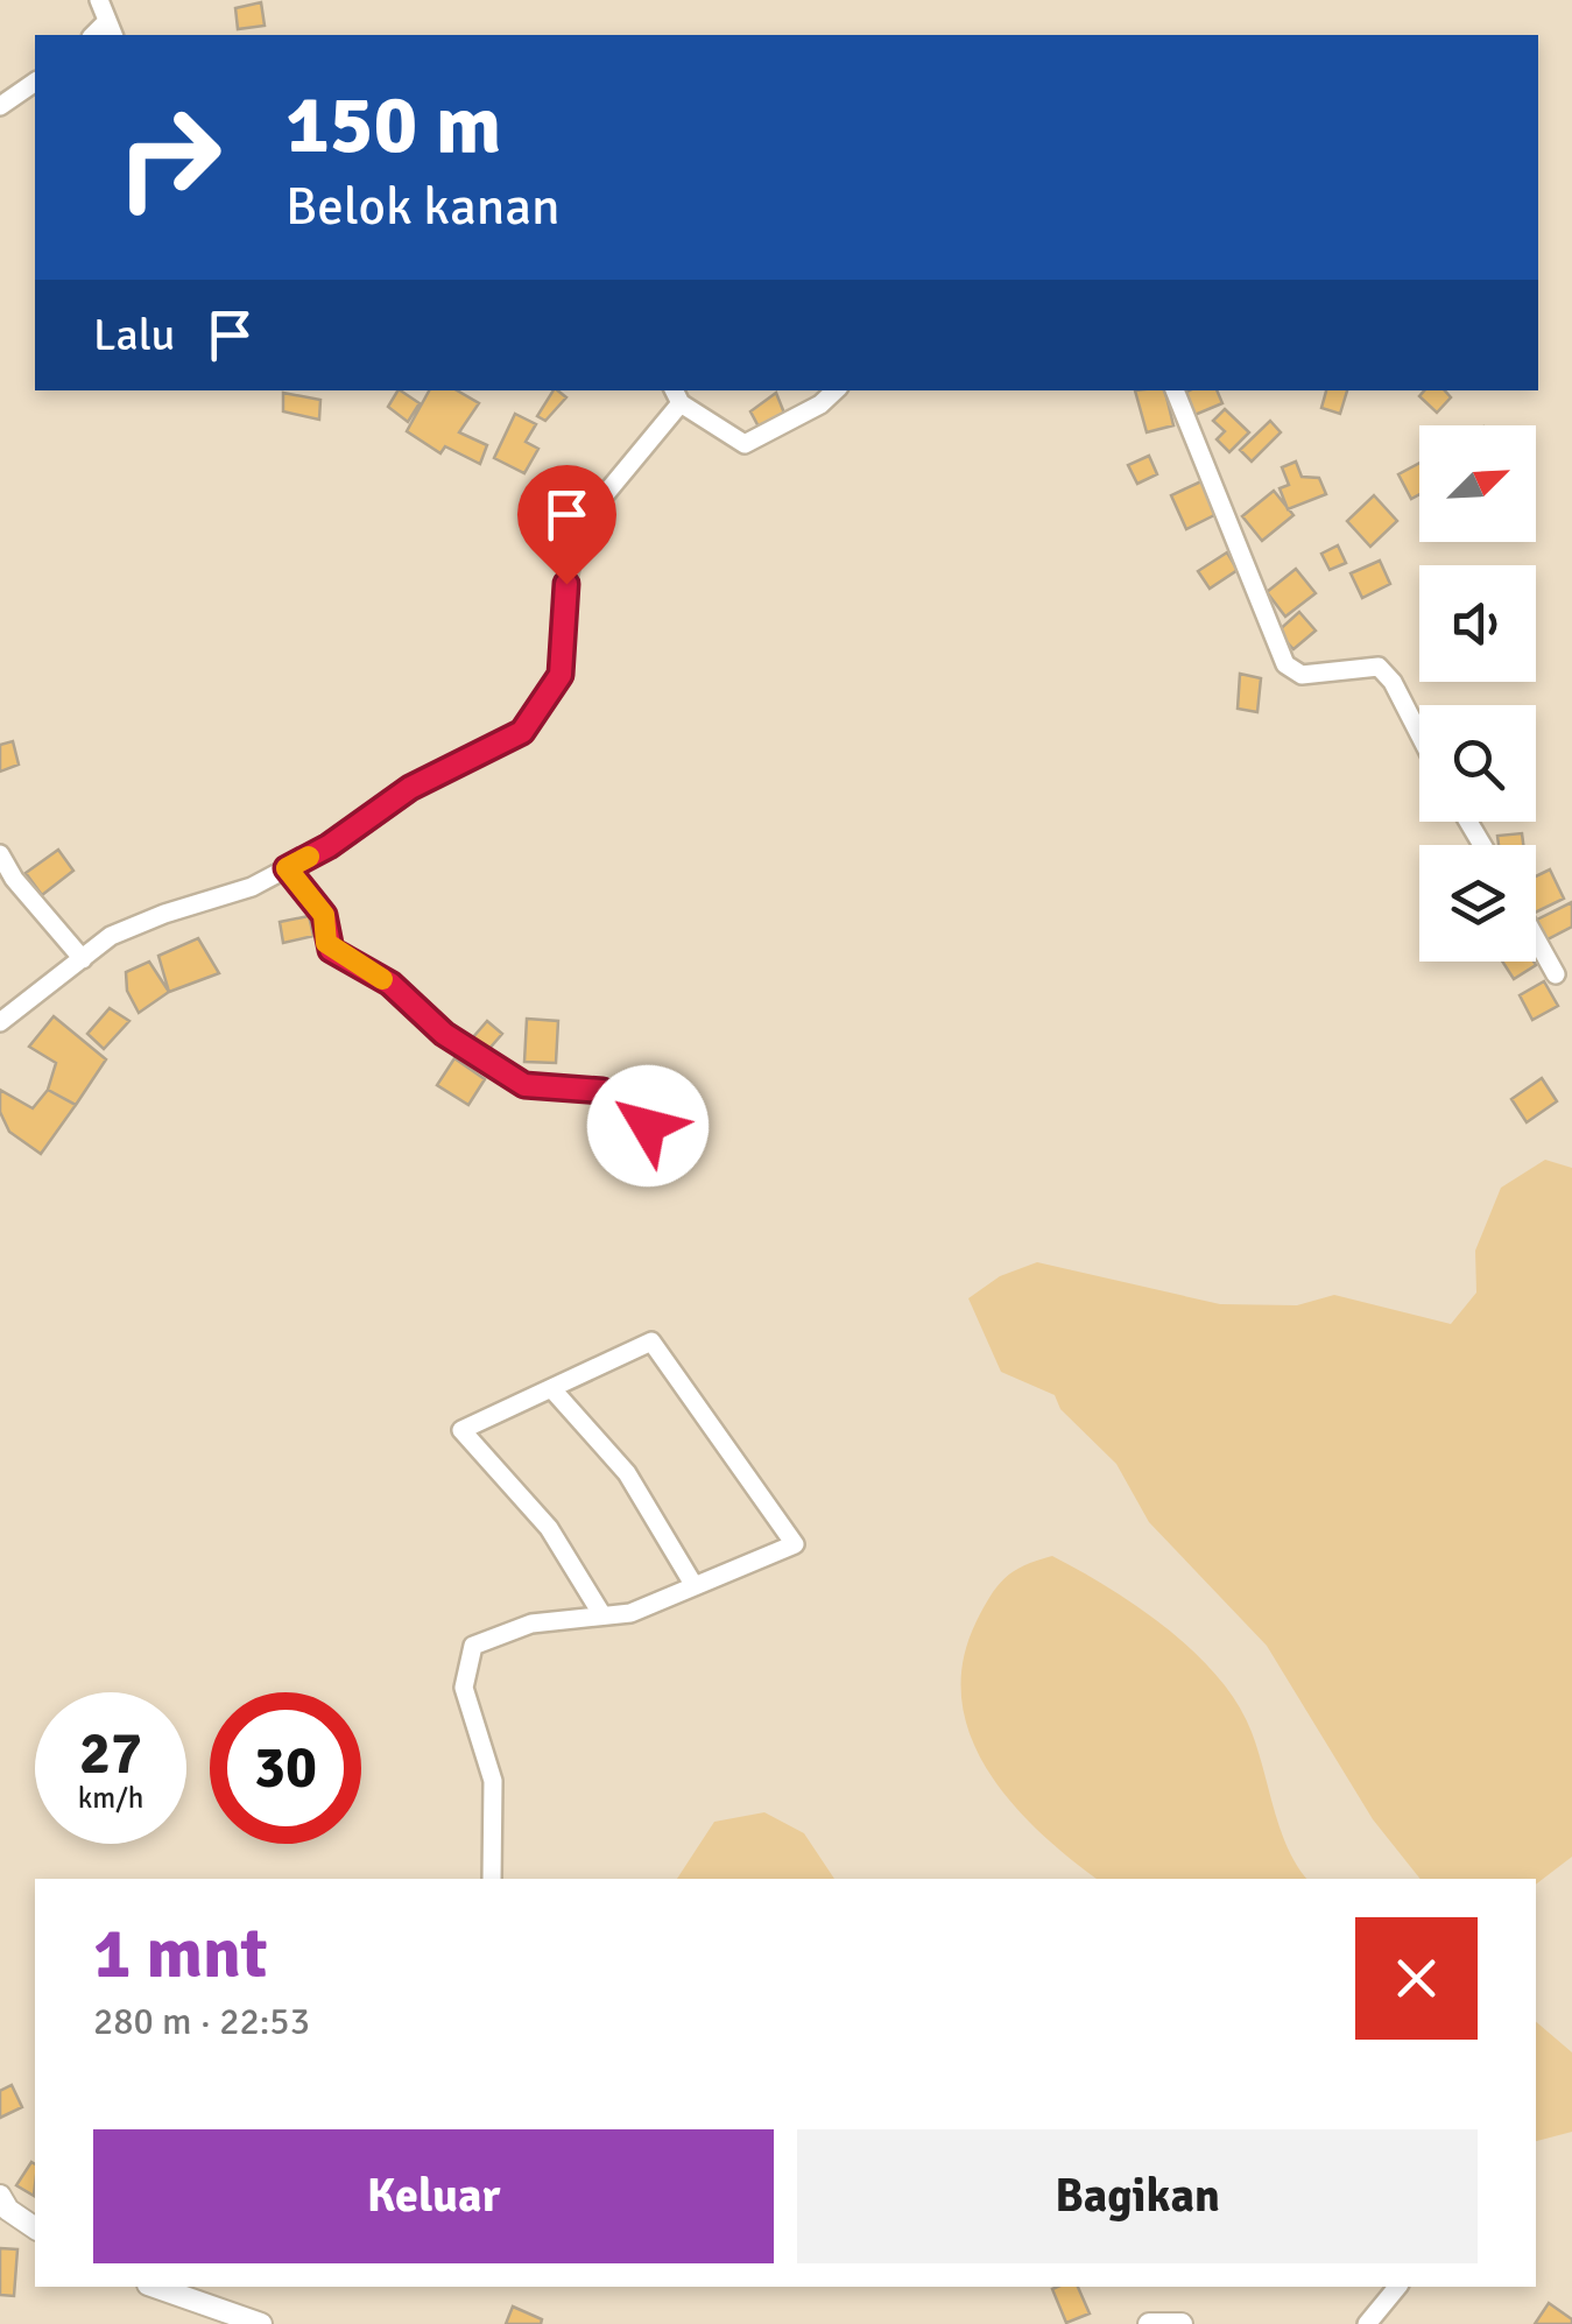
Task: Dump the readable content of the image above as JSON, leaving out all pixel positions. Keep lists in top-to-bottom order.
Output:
{
  "north": "top right",
  "page": {
    "turn": ["150 m", "Belok kanan"],
    "then": "Lalu",
    "speed": "27 km/h",
    "limit": "30",
    "heading": ["1 mnt", "280 m · 22:53"],
    "buttons": ["Keluar", "Bagikan"]
  }
}
